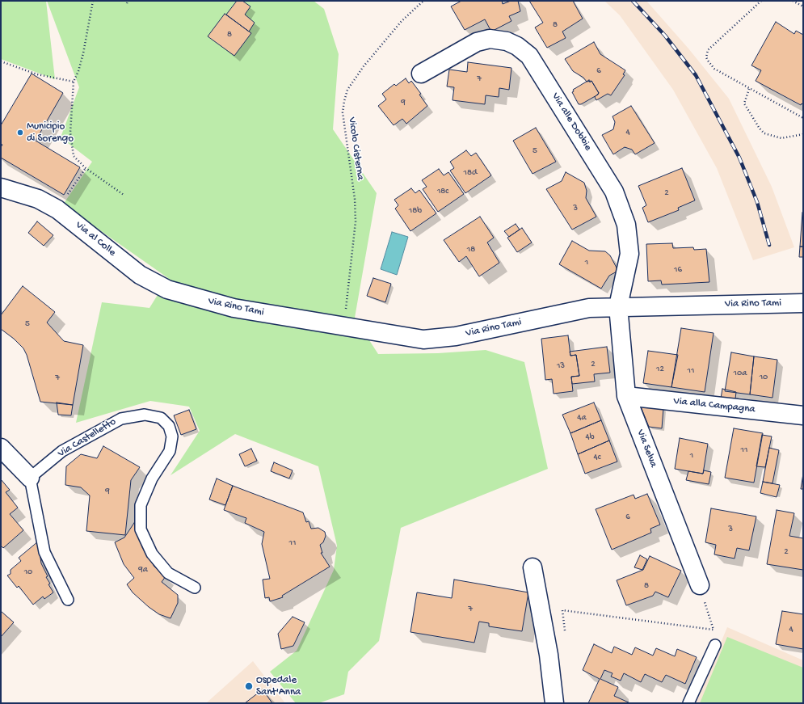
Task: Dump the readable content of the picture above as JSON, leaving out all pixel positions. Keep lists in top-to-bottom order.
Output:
{
  "streets": {
    "street": [
      "Via alle Dobbie",
      "Via al Colle",
      "Via Rino Tami",
      "Via alla Campagna",
      "Via Selva"
    ],
    "lane": ["Via Castelletto"],
    "path": ["Vicolo Cisterna"]
  },
  "crossings": [
    ["Via alle Dobbie", "Via Rino Tami"],
    ["Via alle Dobbie", "Via Selva"],
    ["Vicolo Cisterna", "Via Rino Tami"],
    ["Via al Colle", "Via Rino Tami"],
    ["Via Rino Tami", "Via Selva"],
    ["Via alla Campagna", "Via Selva"]
  ],
  "places": ["Municipio di Sorengo", "Ospedale Sant'Anna"],
  "house_numbers": [
    "8",
    "8",
    "6",
    "7",
    "9",
    "4",
    "5",
    "18d",
    "18c",
    "2",
    "3",
    "18b",
    "18",
    "1",
    "16",
    "5",
    "2",
    "13",
    "12",
    "11",
    "10a",
    "10",
    "7",
    "4a",
    "4b",
    "11",
    "1",
    "4c",
    "9",
    "6",
    "3",
    "11",
    "2",
    "9a",
    "10",
    "8",
    "7",
    "4"
  ]
}
